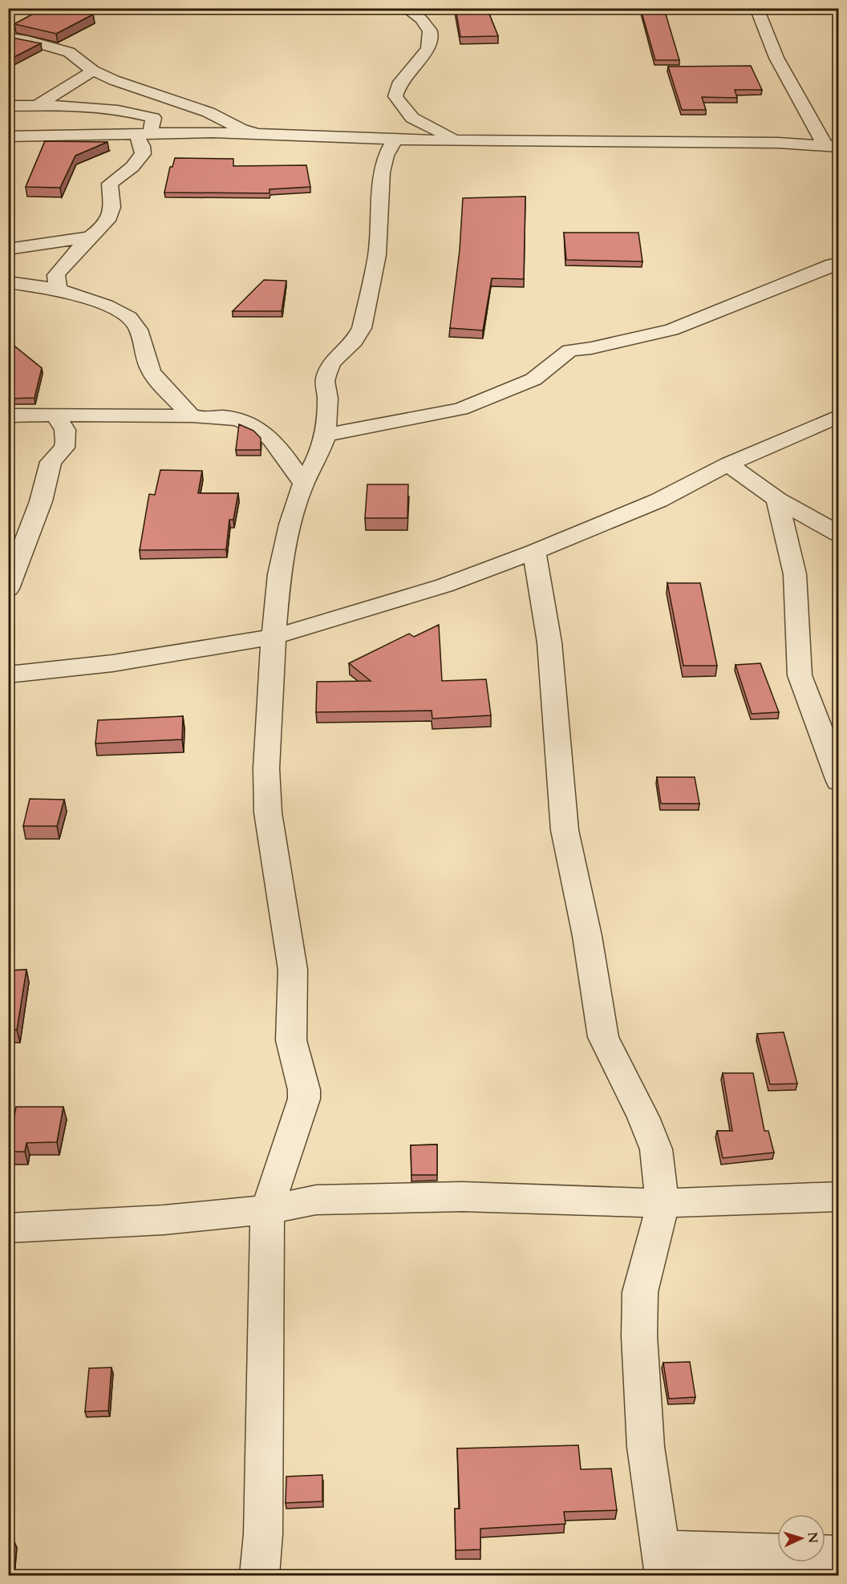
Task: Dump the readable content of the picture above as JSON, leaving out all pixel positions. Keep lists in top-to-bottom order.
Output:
{
  "north": "right"
}
